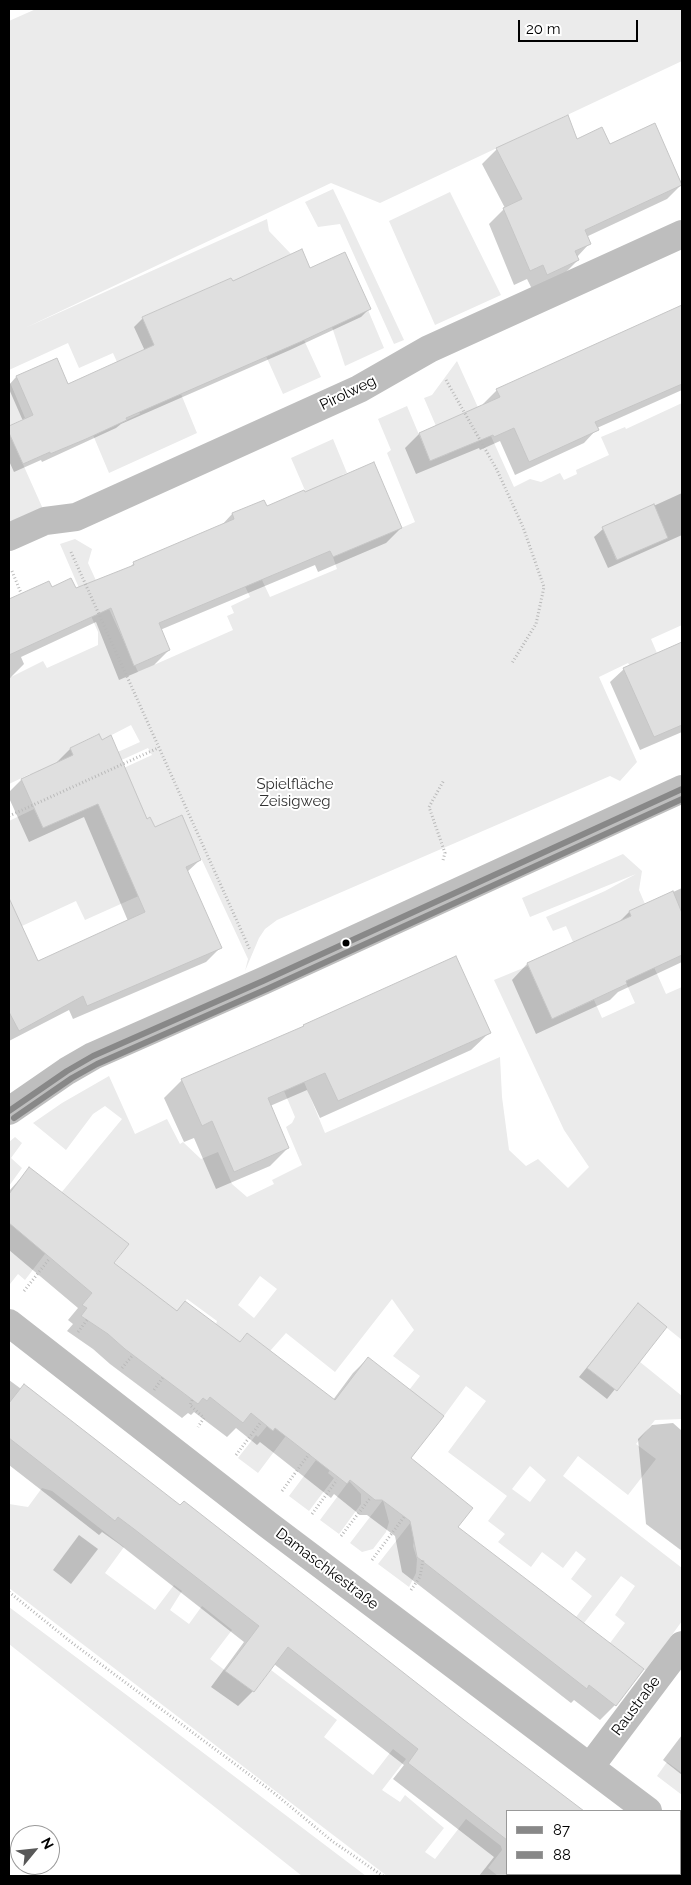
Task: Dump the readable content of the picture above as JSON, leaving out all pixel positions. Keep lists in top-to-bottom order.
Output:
{
  "streets": {
    "street": ["Pirolweg", "Damaschkestraße", "Raustraße"]
  },
  "crossings": [
    ["Damaschkestraße", "Raustraße"]
  ],
  "parks": ["Spielfläche Zeisigweg"],
  "lines": ["transit line 87", "transit line 88"],
  "legend": ["87", "88"],
  "scale_bar": "20 m",
  "north": "top right"
}
